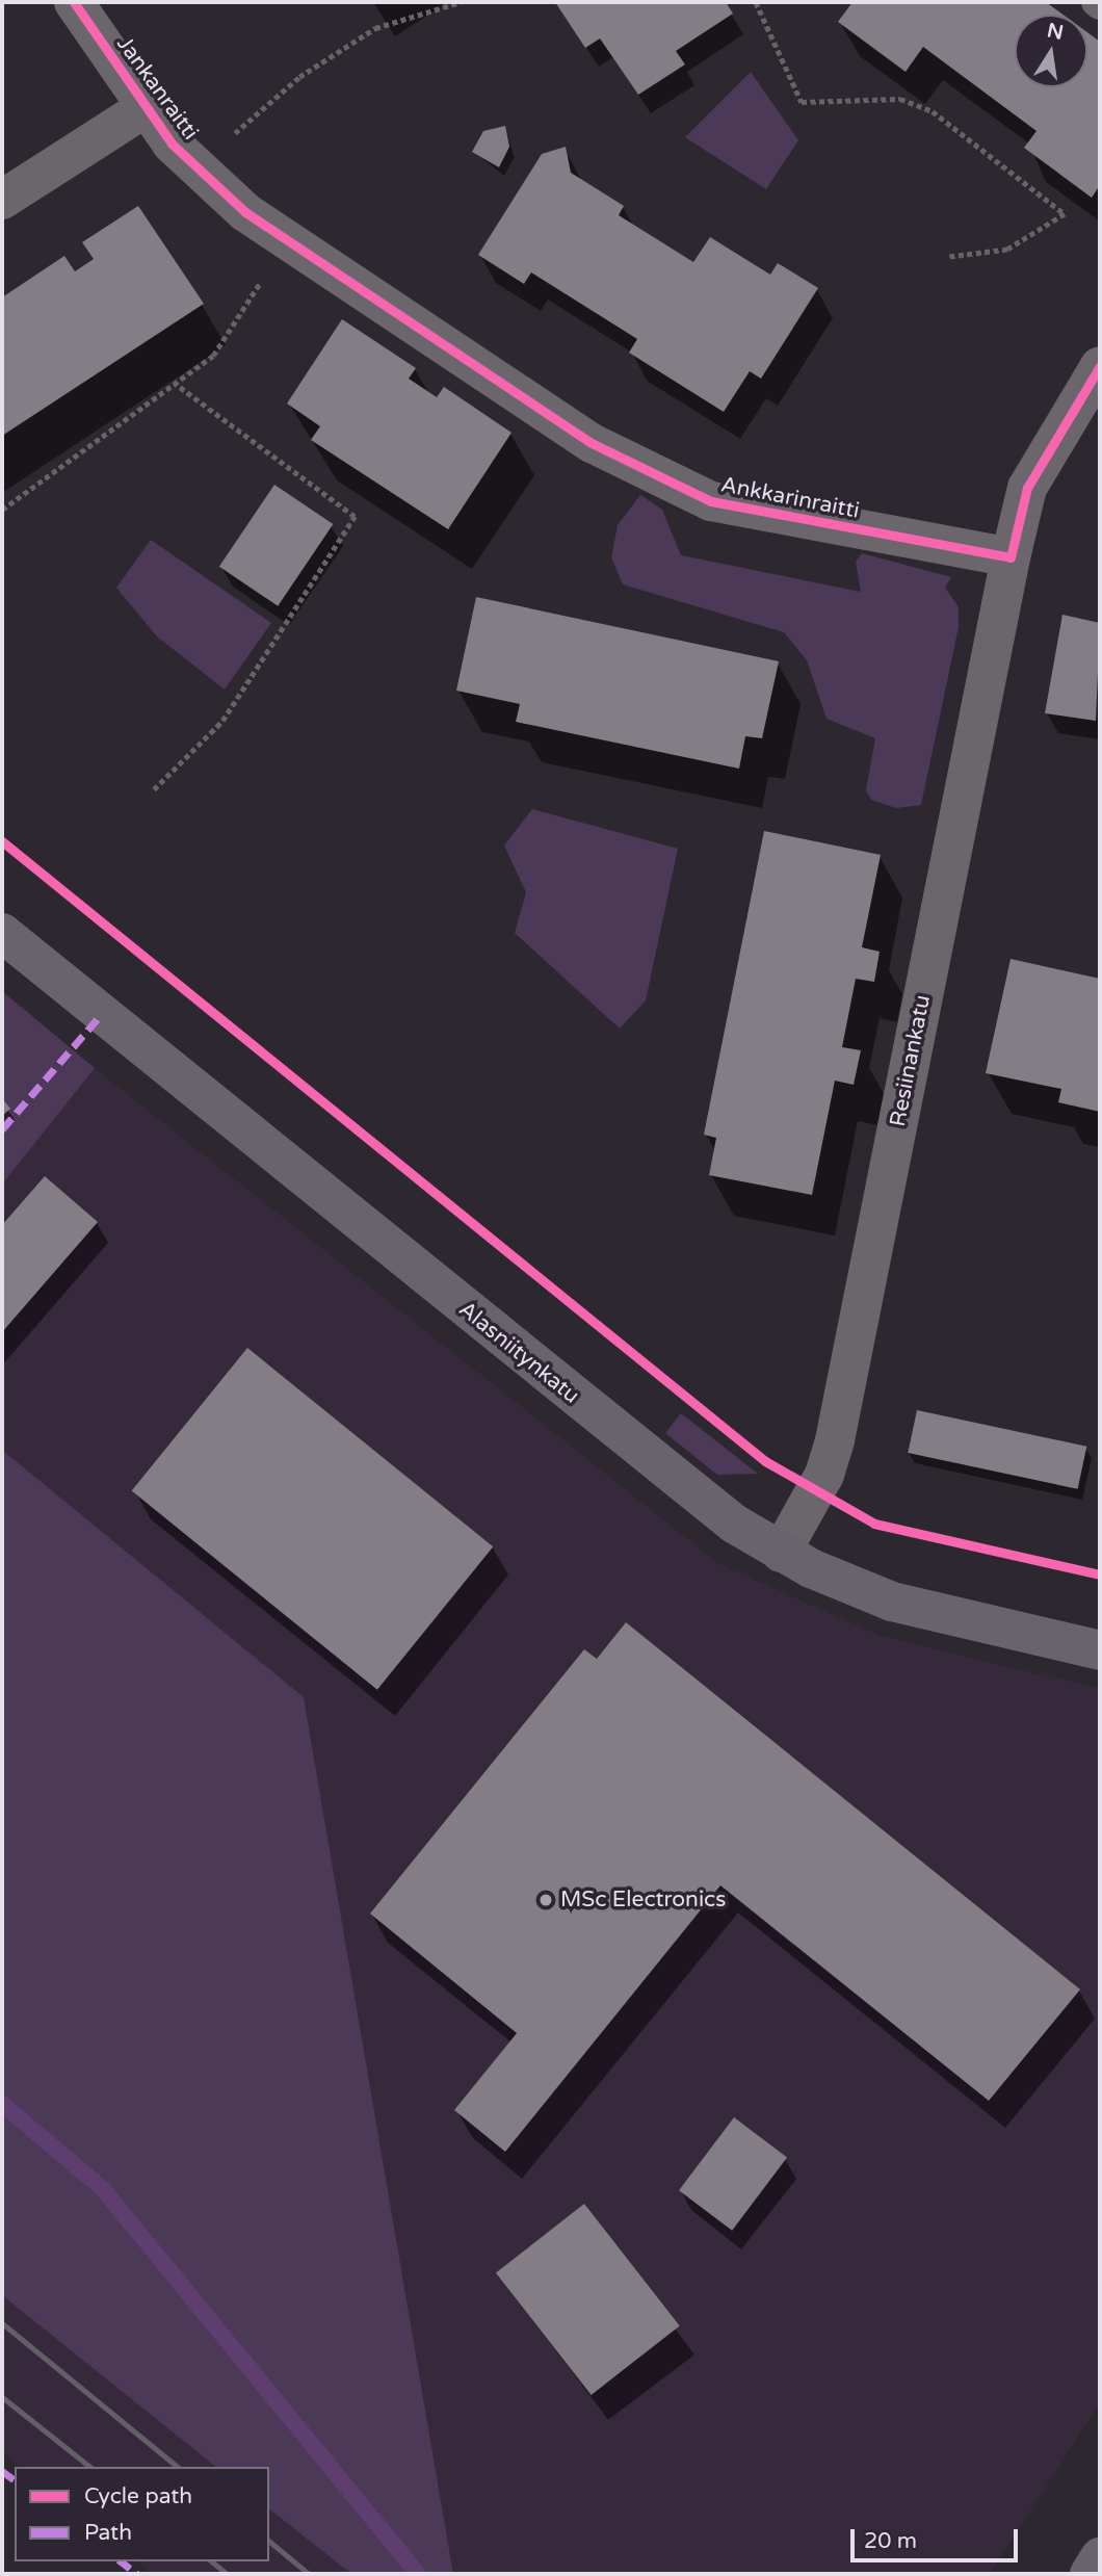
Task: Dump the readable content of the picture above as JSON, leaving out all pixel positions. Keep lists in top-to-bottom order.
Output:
{
  "streets": {
    "street": [
      "Jankanraitti",
      "Ankkarinraitti",
      "Resiinankatu",
      "Alasniitynkatu"
    ]
  },
  "crossings": [
    ["Jankanraitti", "Ankkarinraitti"],
    ["Ankkarinraitti", "Resiinankatu"],
    ["Resiinankatu", "Alasniitynkatu"]
  ],
  "places": ["MSc Electronics"],
  "legend": ["Cycle path", "Path"],
  "scale_bar": "20 m",
  "north": "top"
}
